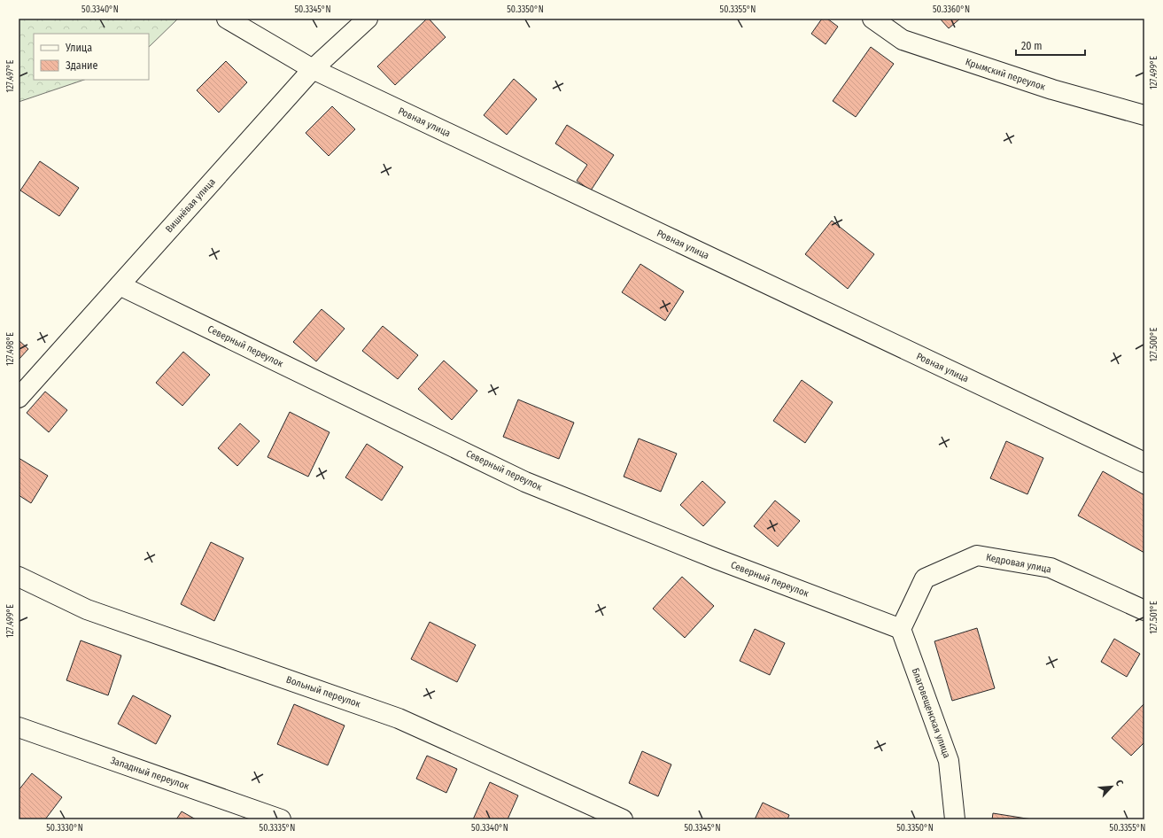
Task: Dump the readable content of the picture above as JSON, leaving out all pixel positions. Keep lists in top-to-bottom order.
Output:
{
  "streets": {
    "street": [
      "Крымский переулок",
      "Ровная улица",
      "Вишнёвая улица",
      "Северный переулок",
      "Кедровая улица",
      "Вольный переулок",
      "Благовещенская улица",
      "Западный переулок"
    ]
  },
  "crossings": [
    ["Ровная улица", "Вишнёвая улица"],
    ["Вишнёвая улица", "Северный переулок"],
    ["Северный переулок", "Кедровая улица"],
    ["Северный переулок", "Благовещенская улица"],
    ["Кедровая улица", "Благовещенская улица"]
  ],
  "legend": ["Улица", "Здание"],
  "scale_bar": "20 m",
  "north": "top right",
  "coordinates": [
    "50.3340°N",
    "50.3345°N",
    "50.3350°N",
    "50.3355°N",
    "50.3360°N",
    "127.499°E",
    "127.497°E",
    "127.500°E",
    "127.498°E",
    "127.501°E",
    "50.3330°N",
    "50.3335°N"
  ]
}
